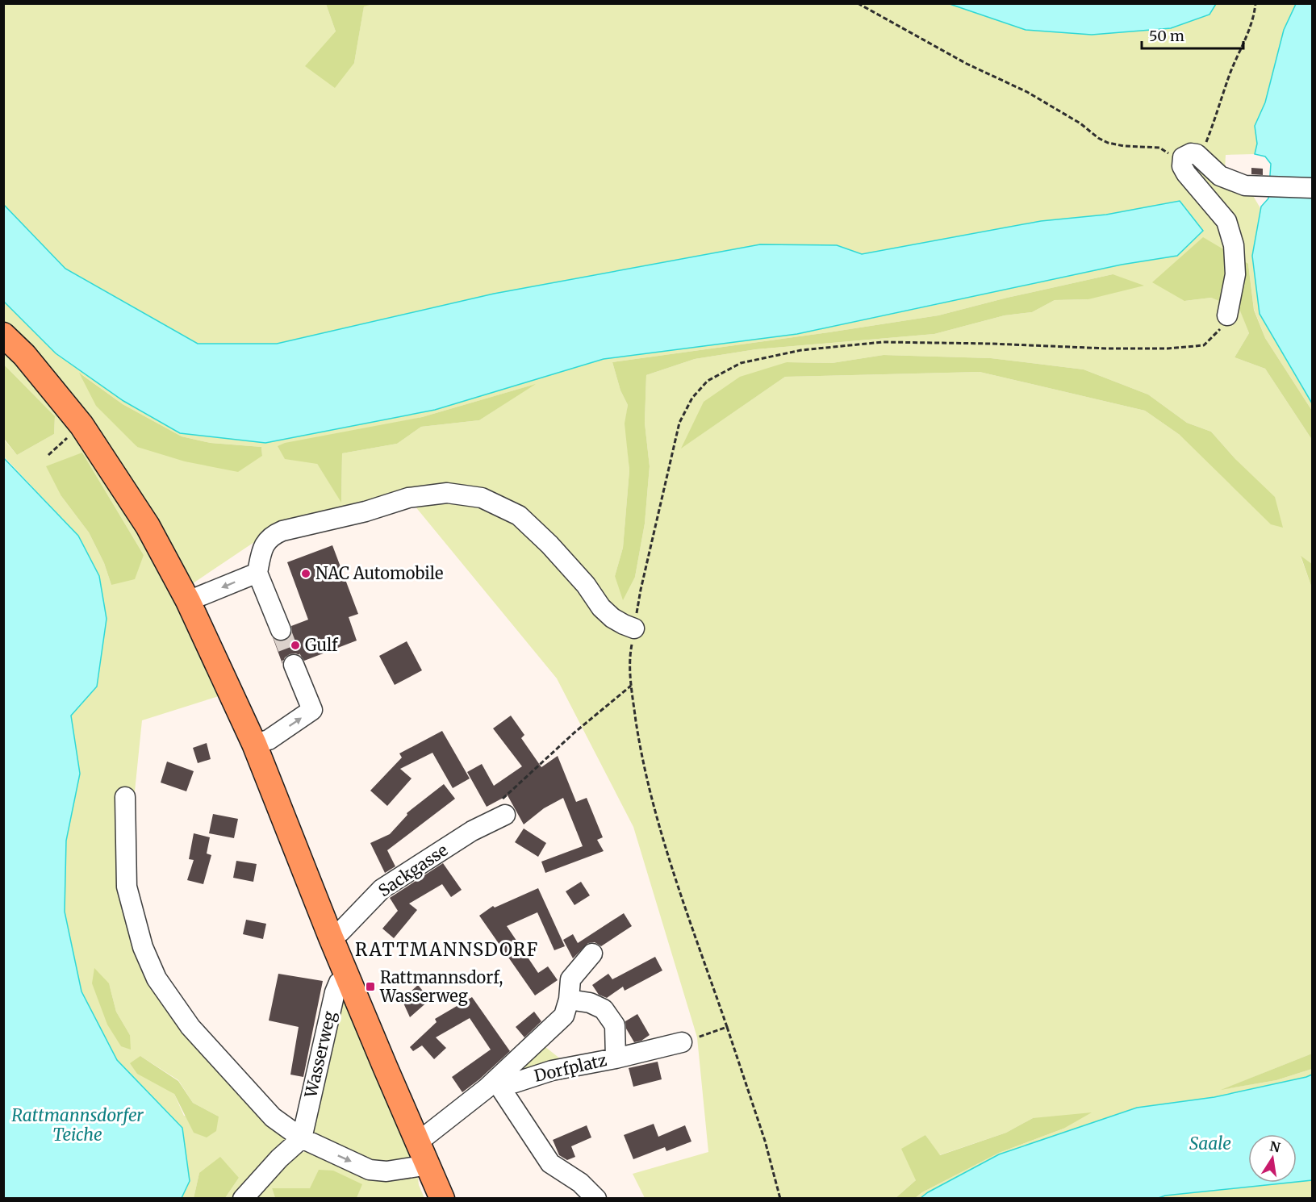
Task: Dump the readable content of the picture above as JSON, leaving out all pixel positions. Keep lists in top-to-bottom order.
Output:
{
  "streets": {
    "street": ["Sackgasse", "Wasserweg", "Dorfplatz"]
  },
  "districts": ["RATTMANNSDORF"],
  "water": ["Rattmannsdorfer Teiche", "Saale"],
  "places": {
    "other": ["NAC Automobile", "Gulf"],
    "transit": ["Rattmannsdorf, Wasserweg"]
  },
  "scale_bar": "50 m",
  "north": "top"
}
